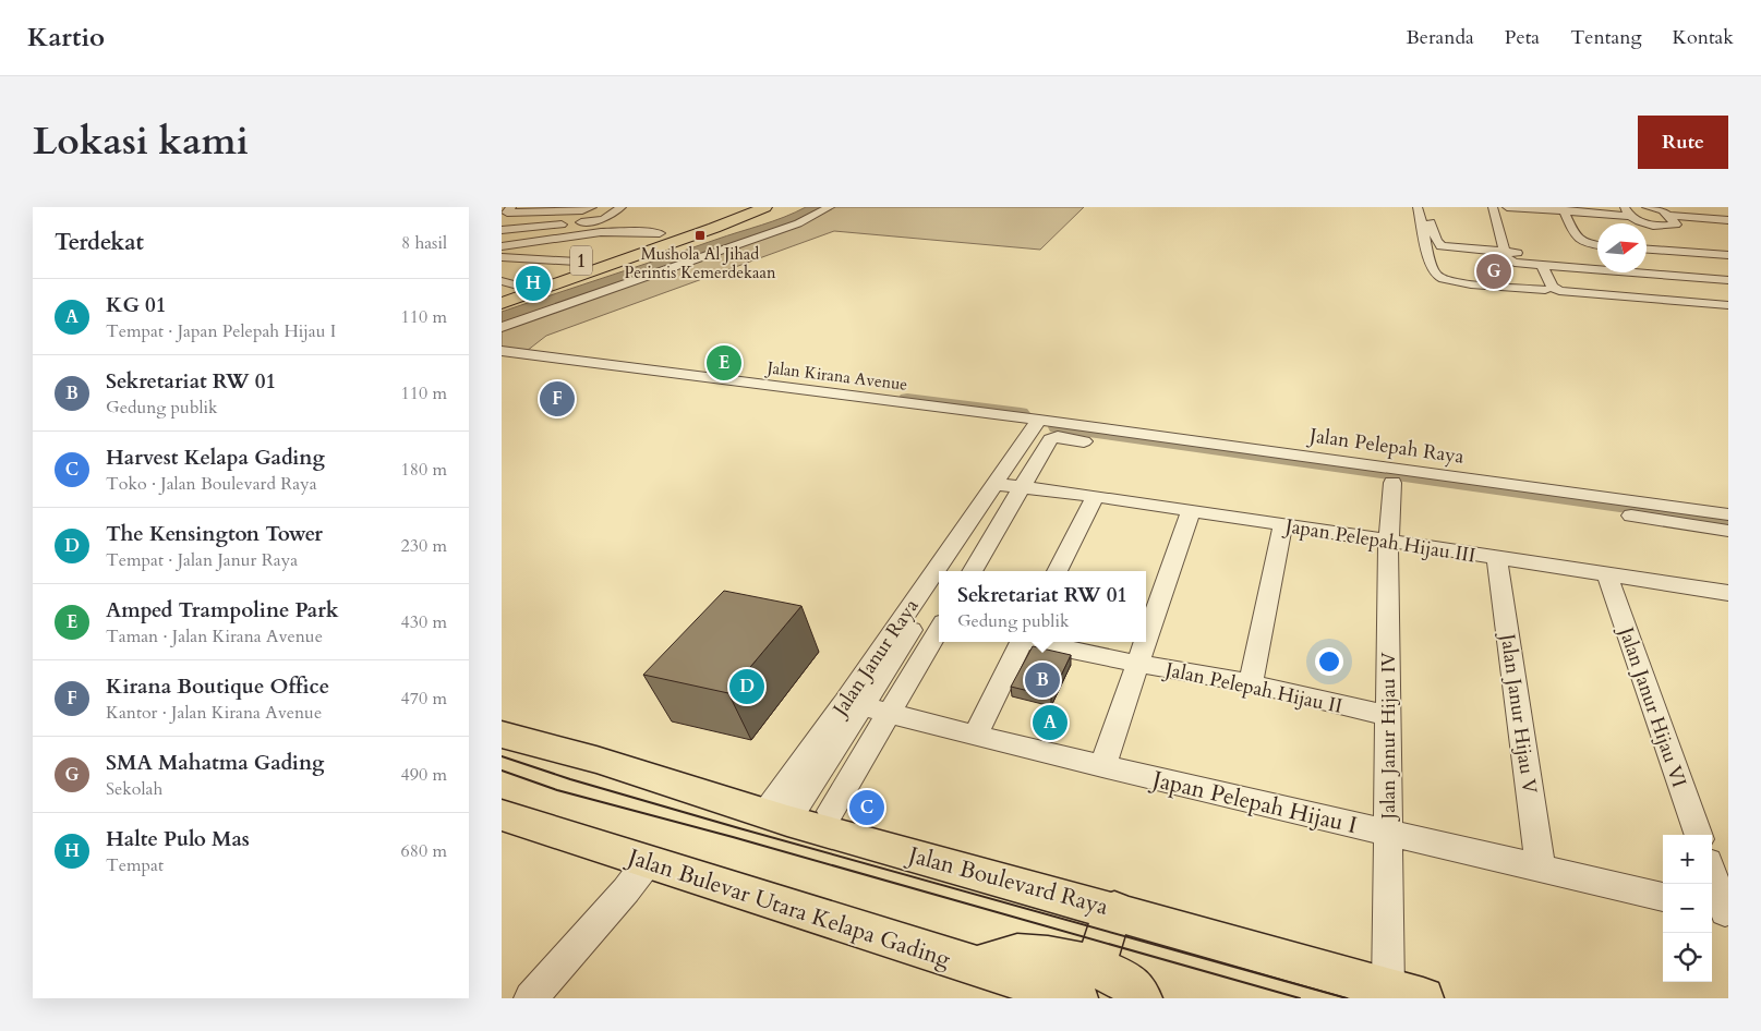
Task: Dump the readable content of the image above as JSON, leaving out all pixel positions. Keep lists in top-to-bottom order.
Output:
{
  "streets": {
    "highway": ["1"],
    "main road": ["Jalan Boulevard Raya", "Jalan Bulevar Utara Kelapa Gading"],
    "street": [
      "Jalan Kirana Avenue",
      "Jalan Pelepah Raya",
      "Japan Pelepah Hijau III",
      "Jalan Janur Raya",
      "Jalan Pelepah Hijau II",
      "Jalan Janur Hijau VI",
      "Jalan Janur Hijau V",
      "Jalan Janur Hijau IV",
      "Japan Pelepah Hijau I"
    ]
  },
  "crossings": [
    ["Jalan Kirana Avenue", "Jalan Pelepah Raya"],
    ["Jalan Pelepah Raya", "Jalan Janur Hijau IV"],
    ["Japan Pelepah Hijau III", "Jalan Janur Raya"],
    ["Japan Pelepah Hijau III", "Jalan Janur Hijau VI"],
    ["Japan Pelepah Hijau III", "Jalan Janur Hijau V"],
    ["Japan Pelepah Hijau III", "Jalan Janur Hijau IV"],
    ["Jalan Janur Raya", "Japan Pelepah Hijau I"],
    ["Jalan Janur Raya", "Jalan Boulevard Raya"],
    ["Jalan Pelepah Hijau II", "Jalan Janur Hijau IV"],
    ["Jalan Janur Hijau V", "Japan Pelepah Hijau I"],
    ["Jalan Janur Hijau IV", "Japan Pelepah Hijau I"],
    ["Jalan Janur Hijau IV", "Jalan Boulevard Raya"]
  ],
  "places": {
    "transit": ["Mushola Al Jihad Perintis Kemerdekaan"]
  },
  "north": "right",
  "page": {
    "header": "Kartio",
    "nav": [
      "Beranda",
      "Peta",
      "Tentang",
      "Kontak"
    ],
    "title": "Lokasi kami",
    "buttons": "Rute",
    "heading": ["Terdekat", "8 hasil"],
    "pins": [
      "G",
      "H",
      "E",
      "F",
      "B",
      "D",
      "A",
      "C"
    ],
    "list": [
      {
        "mark": "A",
        "name": "KG 01",
        "note": "Tempat · Japan Pelepah Hijau I",
        "value": "110 m"
      },
      {
        "mark": "B",
        "name": "Sekretariat RW 01",
        "note": "Gedung publik",
        "value": "110 m"
      },
      {
        "mark": "C",
        "name": "Harvest Kelapa Gading",
        "note": "Toko · Jalan Boulevard Raya",
        "value": "180 m"
      },
      {
        "mark": "D",
        "name": "The Kensington Tower",
        "note": "Tempat · Jalan Janur Raya",
        "value": "230 m"
      },
      {
        "mark": "E",
        "name": "Amped Trampoline Park",
        "note": "Taman · Jalan Kirana Avenue",
        "value": "430 m"
      },
      {
        "mark": "F",
        "name": "Kirana Boutique Office",
        "note": "Kantor · Jalan Kirana Avenue",
        "value": "470 m"
      },
      {
        "mark": "G",
        "name": "SMA Mahatma Gading",
        "note": "Sekolah",
        "value": "490 m"
      },
      {
        "mark": "H",
        "name": "Halte Pulo Mas",
        "note": "Tempat",
        "value": "680 m"
      }
    ],
    "popup": ["Sekretariat RW 01", "Gedung publik"],
    "map_buttons": ["+", "−"]
  }
}
